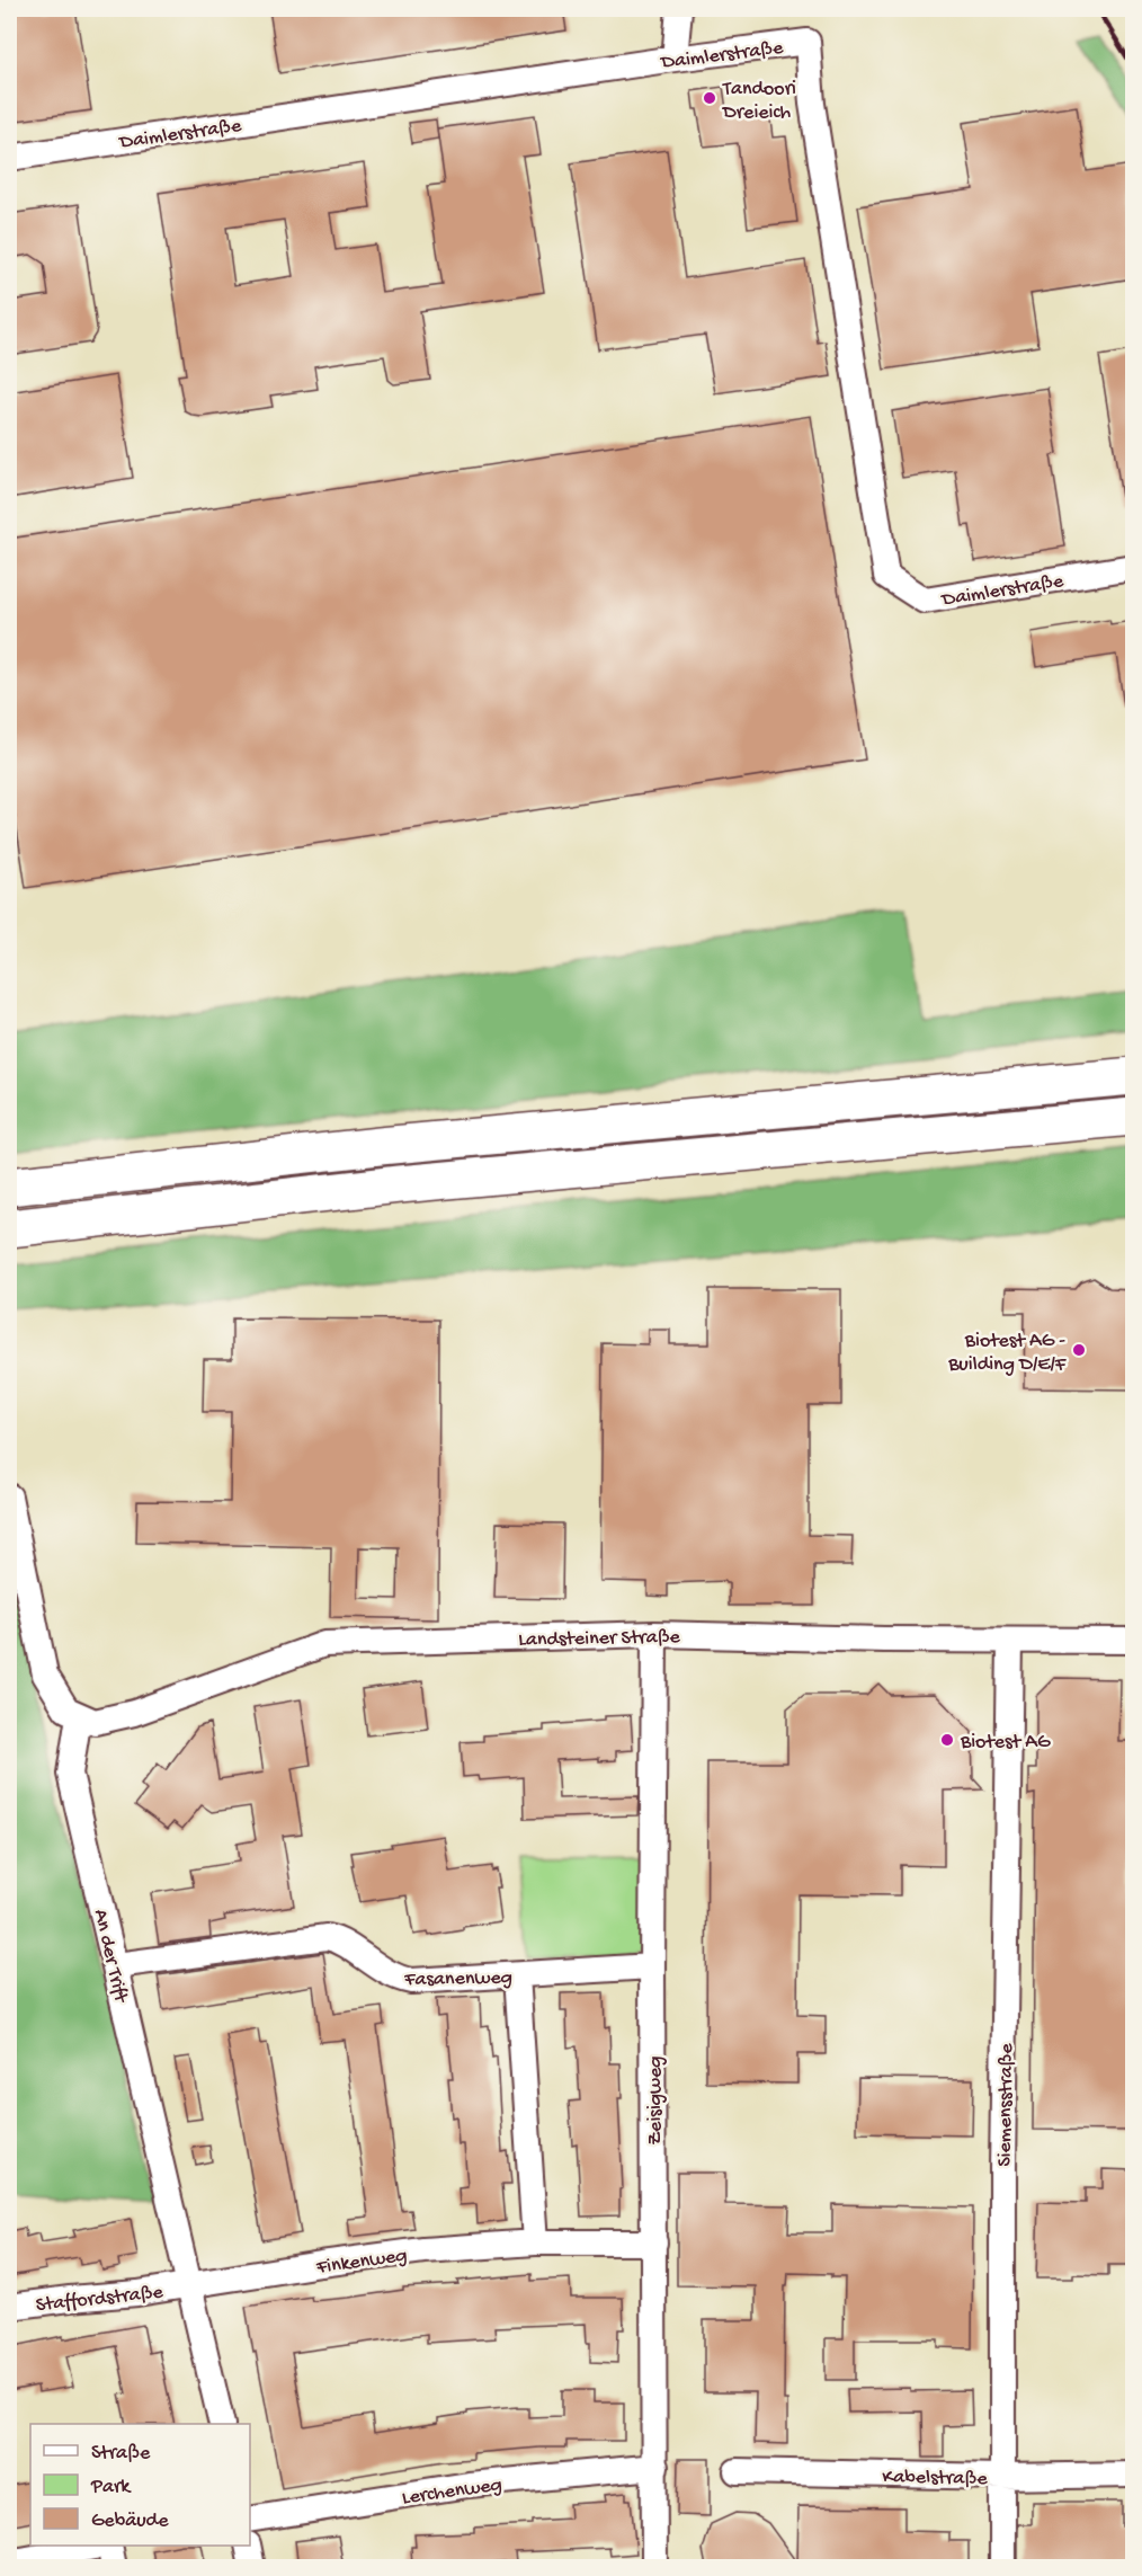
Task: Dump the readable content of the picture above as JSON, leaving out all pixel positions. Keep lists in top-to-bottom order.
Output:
{
  "streets": {
    "street": [
      "Daimlerstraße",
      "Landsteiner Straße",
      "An der Trift",
      "Fasanenweg",
      "Zeisigweg",
      "Siemensstraße",
      "Finkenweg",
      "Staffordstraße",
      "Kabelstraße",
      "Lerchenweg"
    ]
  },
  "crossings": [
    ["Landsteiner Straße", "An der Trift"],
    ["Landsteiner Straße", "Zeisigweg"],
    ["Landsteiner Straße", "Siemensstraße"],
    ["An der Trift", "Fasanenweg"],
    ["An der Trift", "Finkenweg"],
    ["An der Trift", "Staffordstraße"],
    ["Fasanenweg", "Zeisigweg"],
    ["Zeisigweg", "Finkenweg"],
    ["Zeisigweg", "Lerchenweg"],
    ["Siemensstraße", "Kabelstraße"],
    ["Finkenweg", "Staffordstraße"]
  ],
  "places": ["Tandoori Dreieich", "Biotest AG - Building D/E/F", "Biotest AG"],
  "legend": ["Straße", "Park", "Gebäude"]
}
